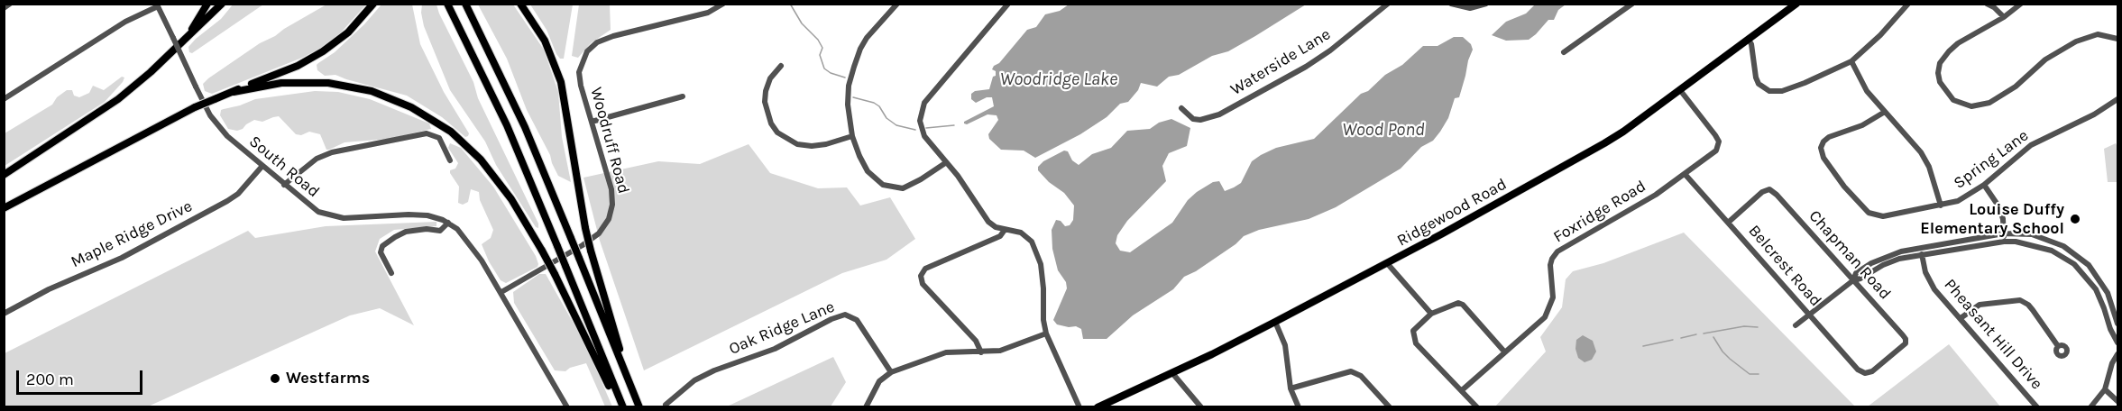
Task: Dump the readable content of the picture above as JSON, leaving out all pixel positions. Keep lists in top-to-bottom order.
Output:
{
  "streets": {
    "main road": ["Ridgewood Road"],
    "street": [
      "Waterside Lane",
      "Woodruff Road",
      "Spring Lane",
      "South Road",
      "Foxridge Road",
      "Maple Ridge Drive",
      "Chapman Road",
      "Belcrest Road",
      "Oak Ridge Lane",
      "Pheasant Hill Drive"
    ]
  },
  "crossings": [
    ["Woodruff Road", "South Road"],
    ["South Road", "Maple Ridge Drive"],
    ["Foxridge Road", "Ridgewood Road"],
    ["Foxridge Road", "Belcrest Road"],
    ["Chapman Road", "Belcrest Road"]
  ],
  "water": ["Woodridge Lake", "Wood Pond"],
  "places": ["Louise Duffy Elementary School", "Westfarms"],
  "scale_bar": "200 m"
}
